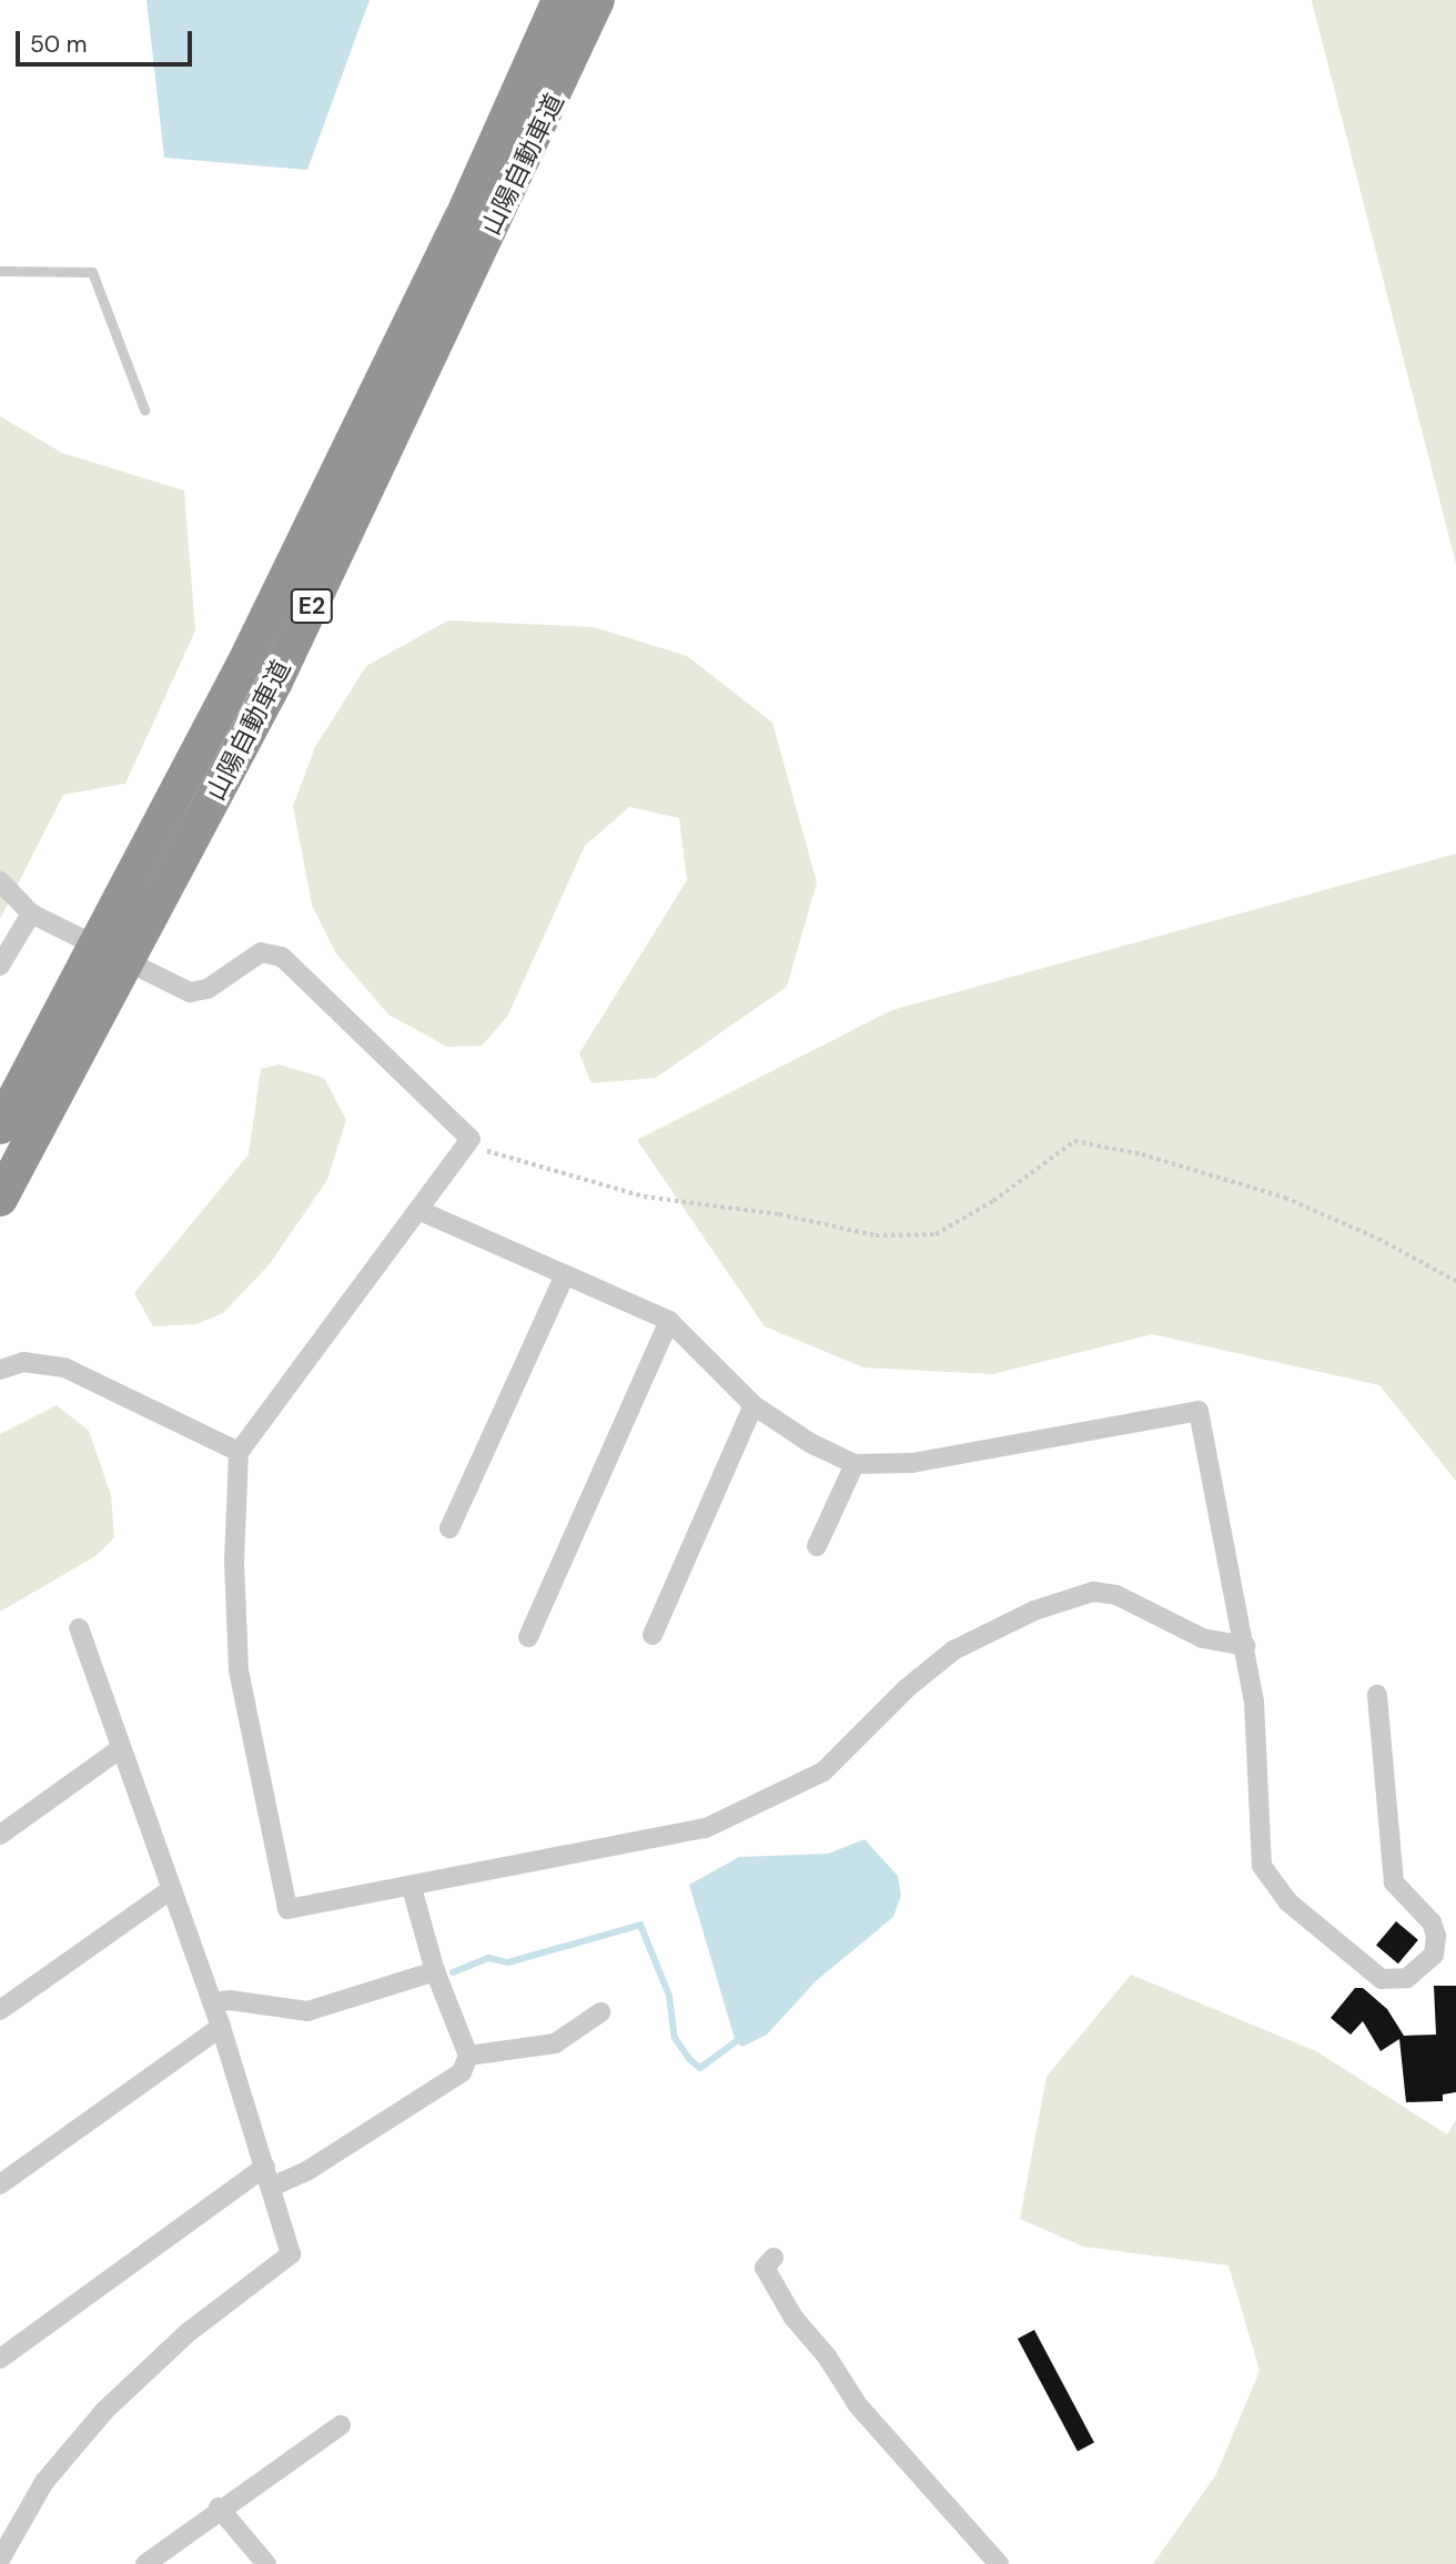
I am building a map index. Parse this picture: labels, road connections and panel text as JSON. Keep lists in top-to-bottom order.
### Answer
{
  "streets": {
    "highway": ["山陽自動車道", "E2"]
  },
  "scale_bar": "50 m"
}
